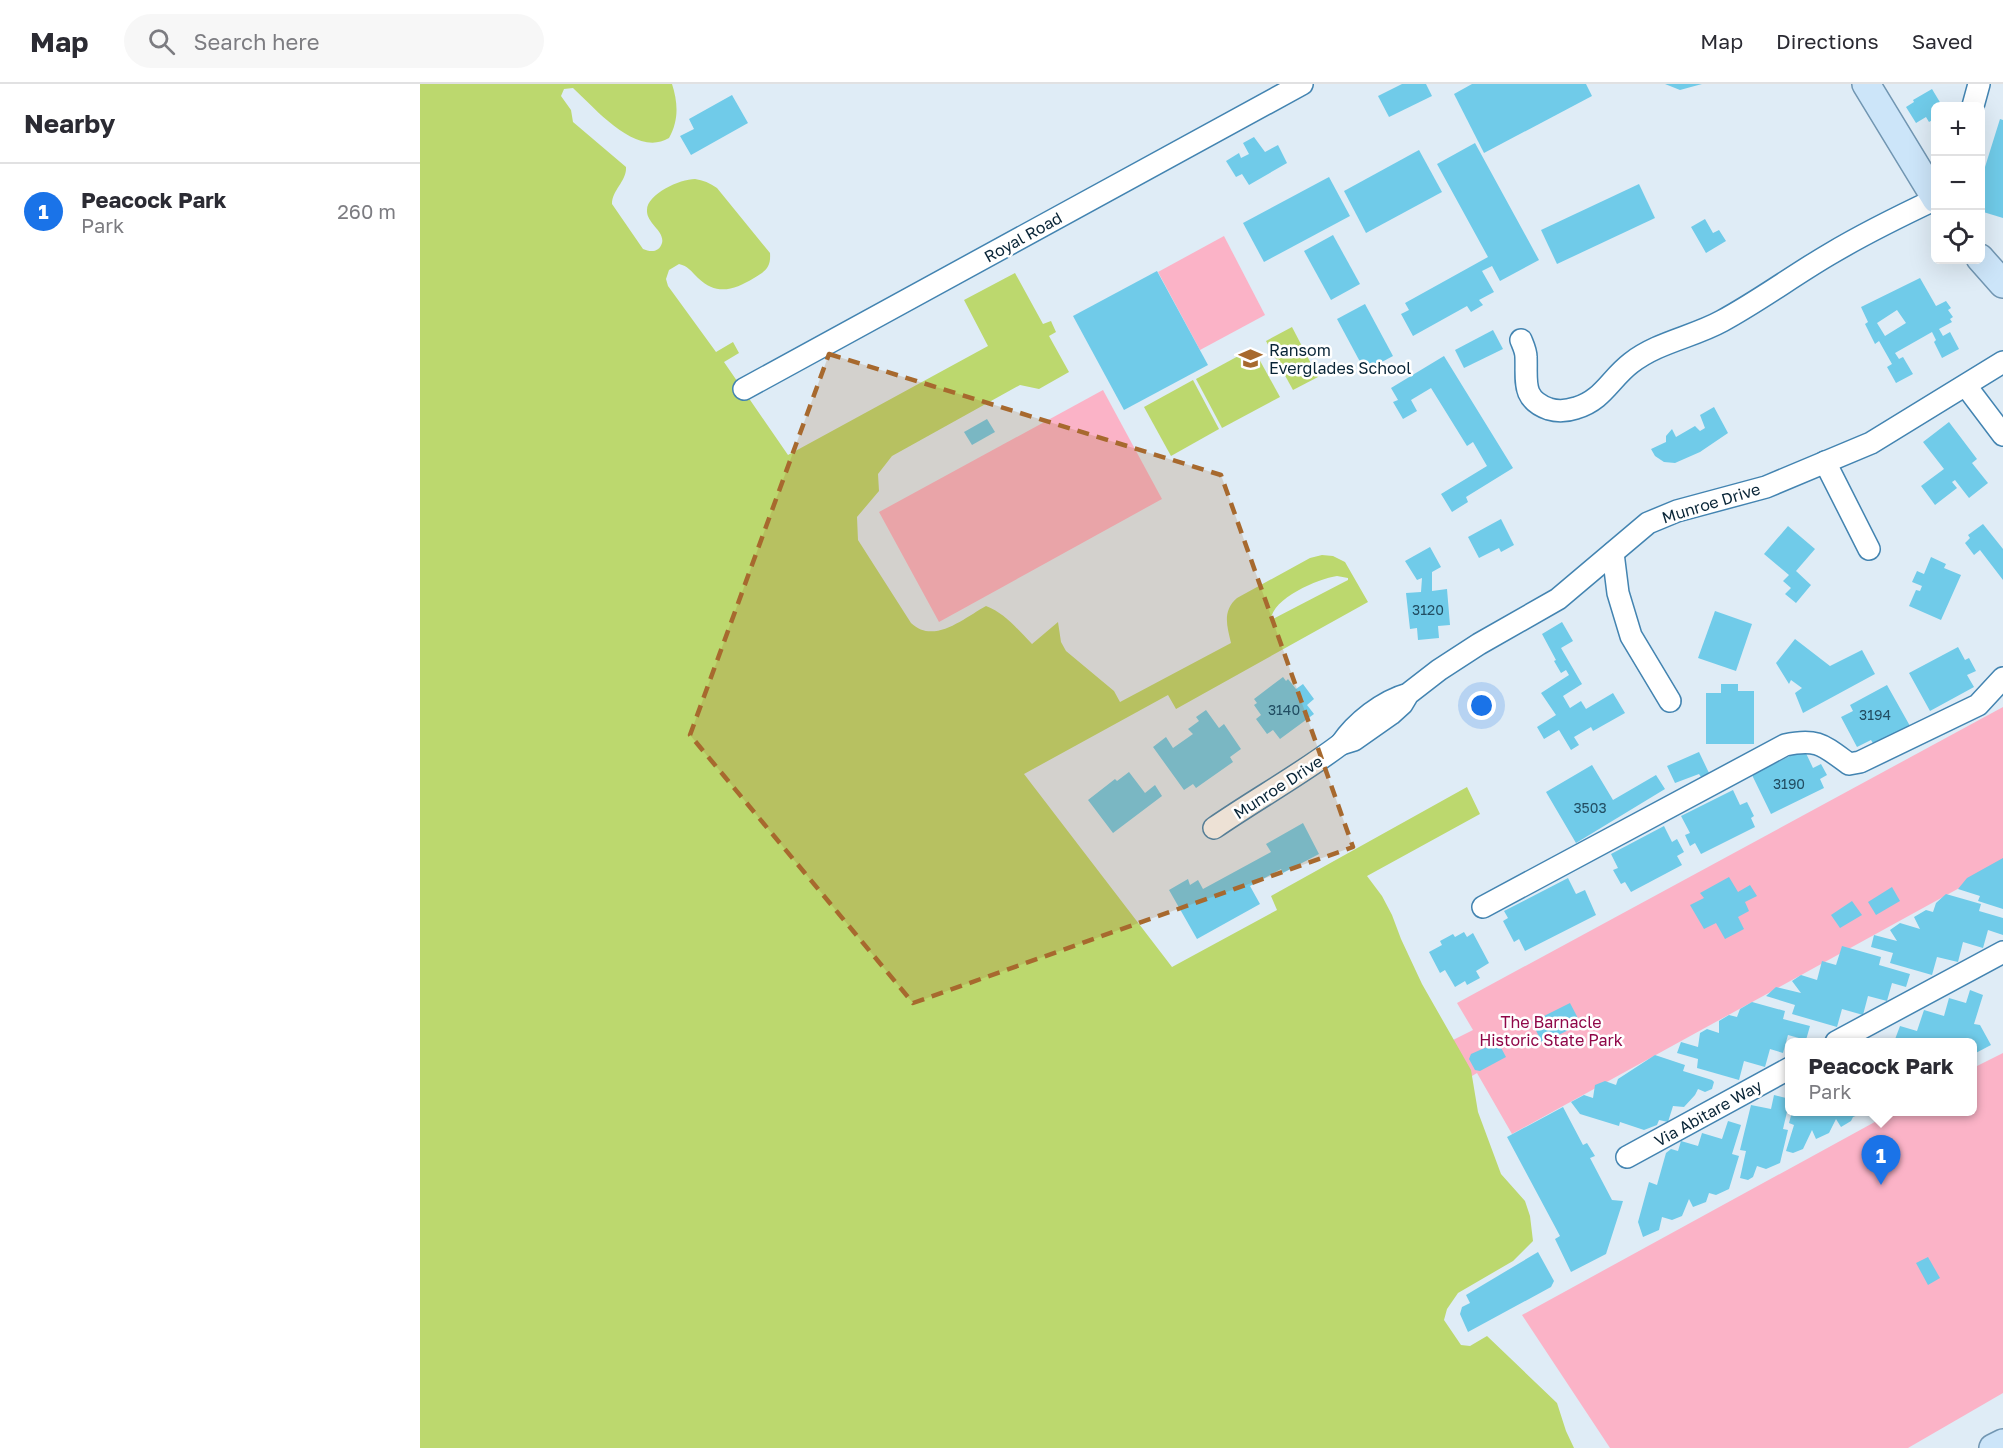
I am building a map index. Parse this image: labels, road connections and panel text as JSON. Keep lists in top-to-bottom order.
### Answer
{
  "streets": {
    "street": ["Royal Road", "Munroe Drive", "Via Abitare Way"]
  },
  "parks": ["The Barnacle Historic State Park"],
  "places": {
    "school or university": ["Ransom Everglades School"]
  },
  "house_numbers": [
    "3120",
    "3140",
    "3194",
    "3190",
    "3503"
  ],
  "page": {
    "header": "Map",
    "search": "Search here",
    "nav": ["Map", "Directions", "Saved"],
    "heading": "Nearby",
    "map_buttons": ["+", "−"],
    "list": [
      {
        "mark": "1",
        "name": "Peacock Park",
        "note": "Park",
        "value": "260 m"
      }
    ],
    "popup": ["Peacock Park", "Park"],
    "pins": "1"
  }
}
